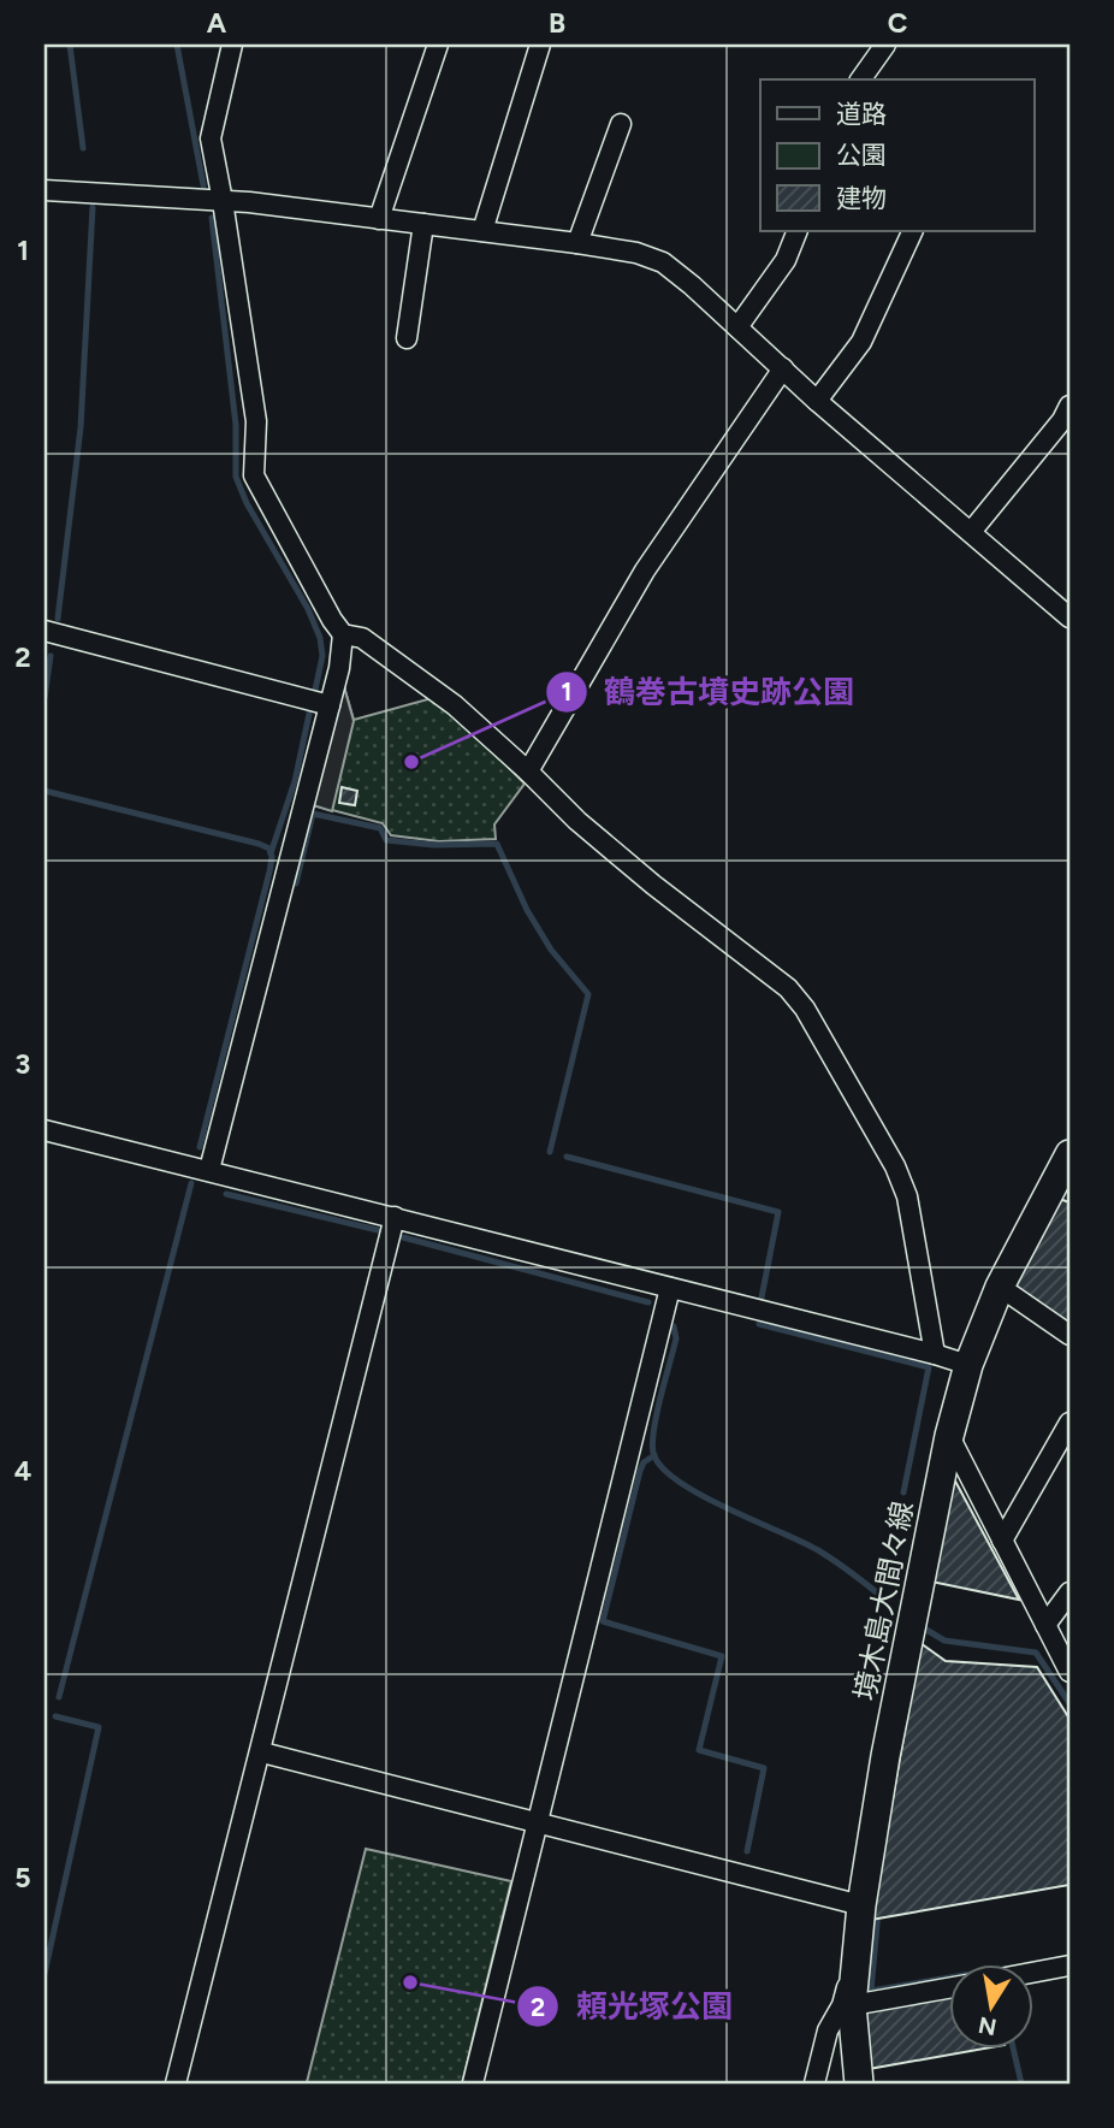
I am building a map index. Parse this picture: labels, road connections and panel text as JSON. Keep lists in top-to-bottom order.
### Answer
{
  "streets": {
    "main road": ["境木島大間々線"]
  },
  "places": ["鶴巻古墳史跡公園", "頼光塚公園"],
  "legend": ["道路", "公園", "建物"],
  "north": "bottom",
  "grid": {
    "columns": ["A", "B", "C"],
    "rows": [
      "1",
      "2",
      "3",
      "4",
      "5"
    ]
  }
}
